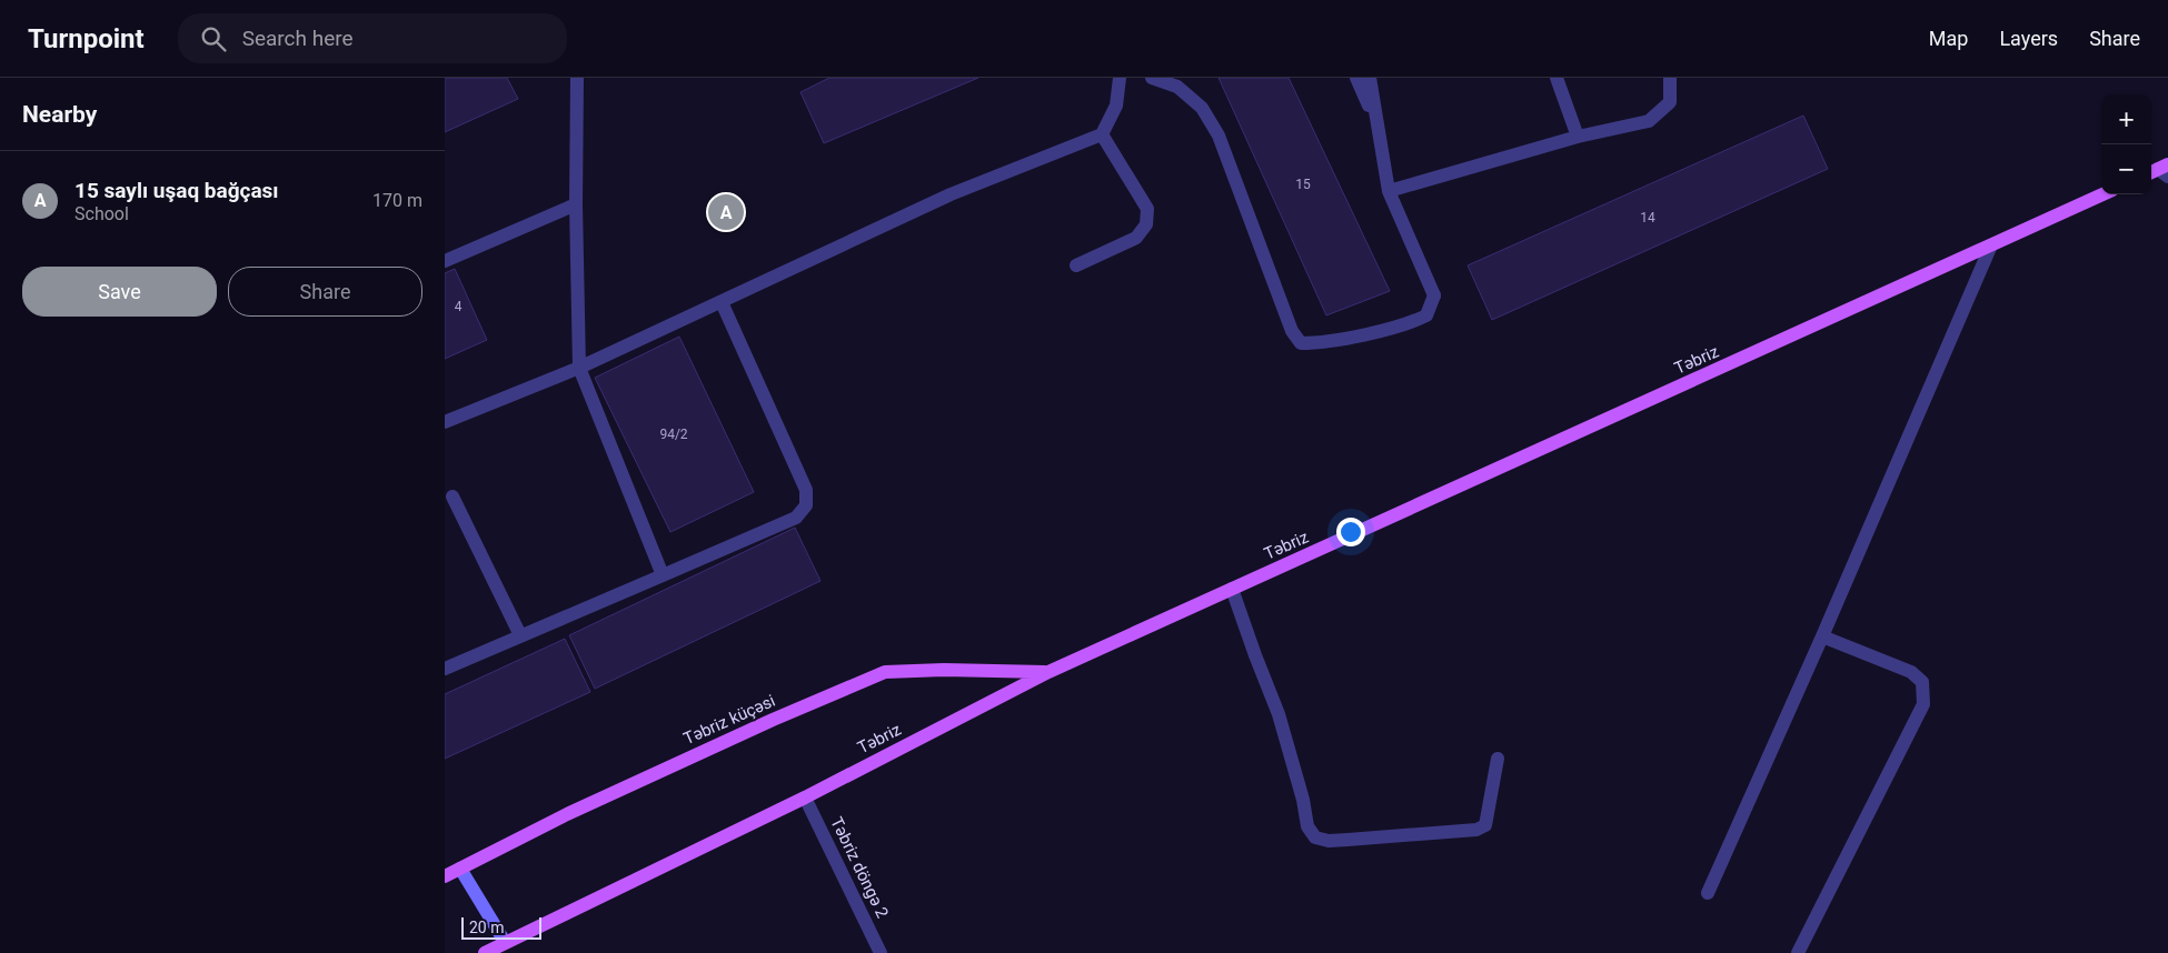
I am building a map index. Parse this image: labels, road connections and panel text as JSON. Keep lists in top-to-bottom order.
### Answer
{
  "streets": {
    "main road": ["Təbriz", "Təbriz küçəsi"],
    "street": ["Təbriz döngə 2"]
  },
  "crossings": [
    ["Təbriz", "Təbriz küçəsi"],
    ["Təbriz", "Təbriz döngə 2"]
  ],
  "house_numbers": [
    "15",
    "14",
    "4",
    "94/2"
  ],
  "scale_bar": "20 m",
  "page": {
    "header": "Turnpoint",
    "search": "Search here",
    "nav": ["Map", "Layers", "Share"],
    "heading": "Nearby",
    "map_buttons": ["+", "−"],
    "list": [
      {
        "mark": "A",
        "name": "15 saylı uşaq bağçası",
        "note": "School",
        "value": "170 m"
      }
    ],
    "pins": "A",
    "buttons": ["Save", "Share"],
    "scale": "20 m"
  }
}
